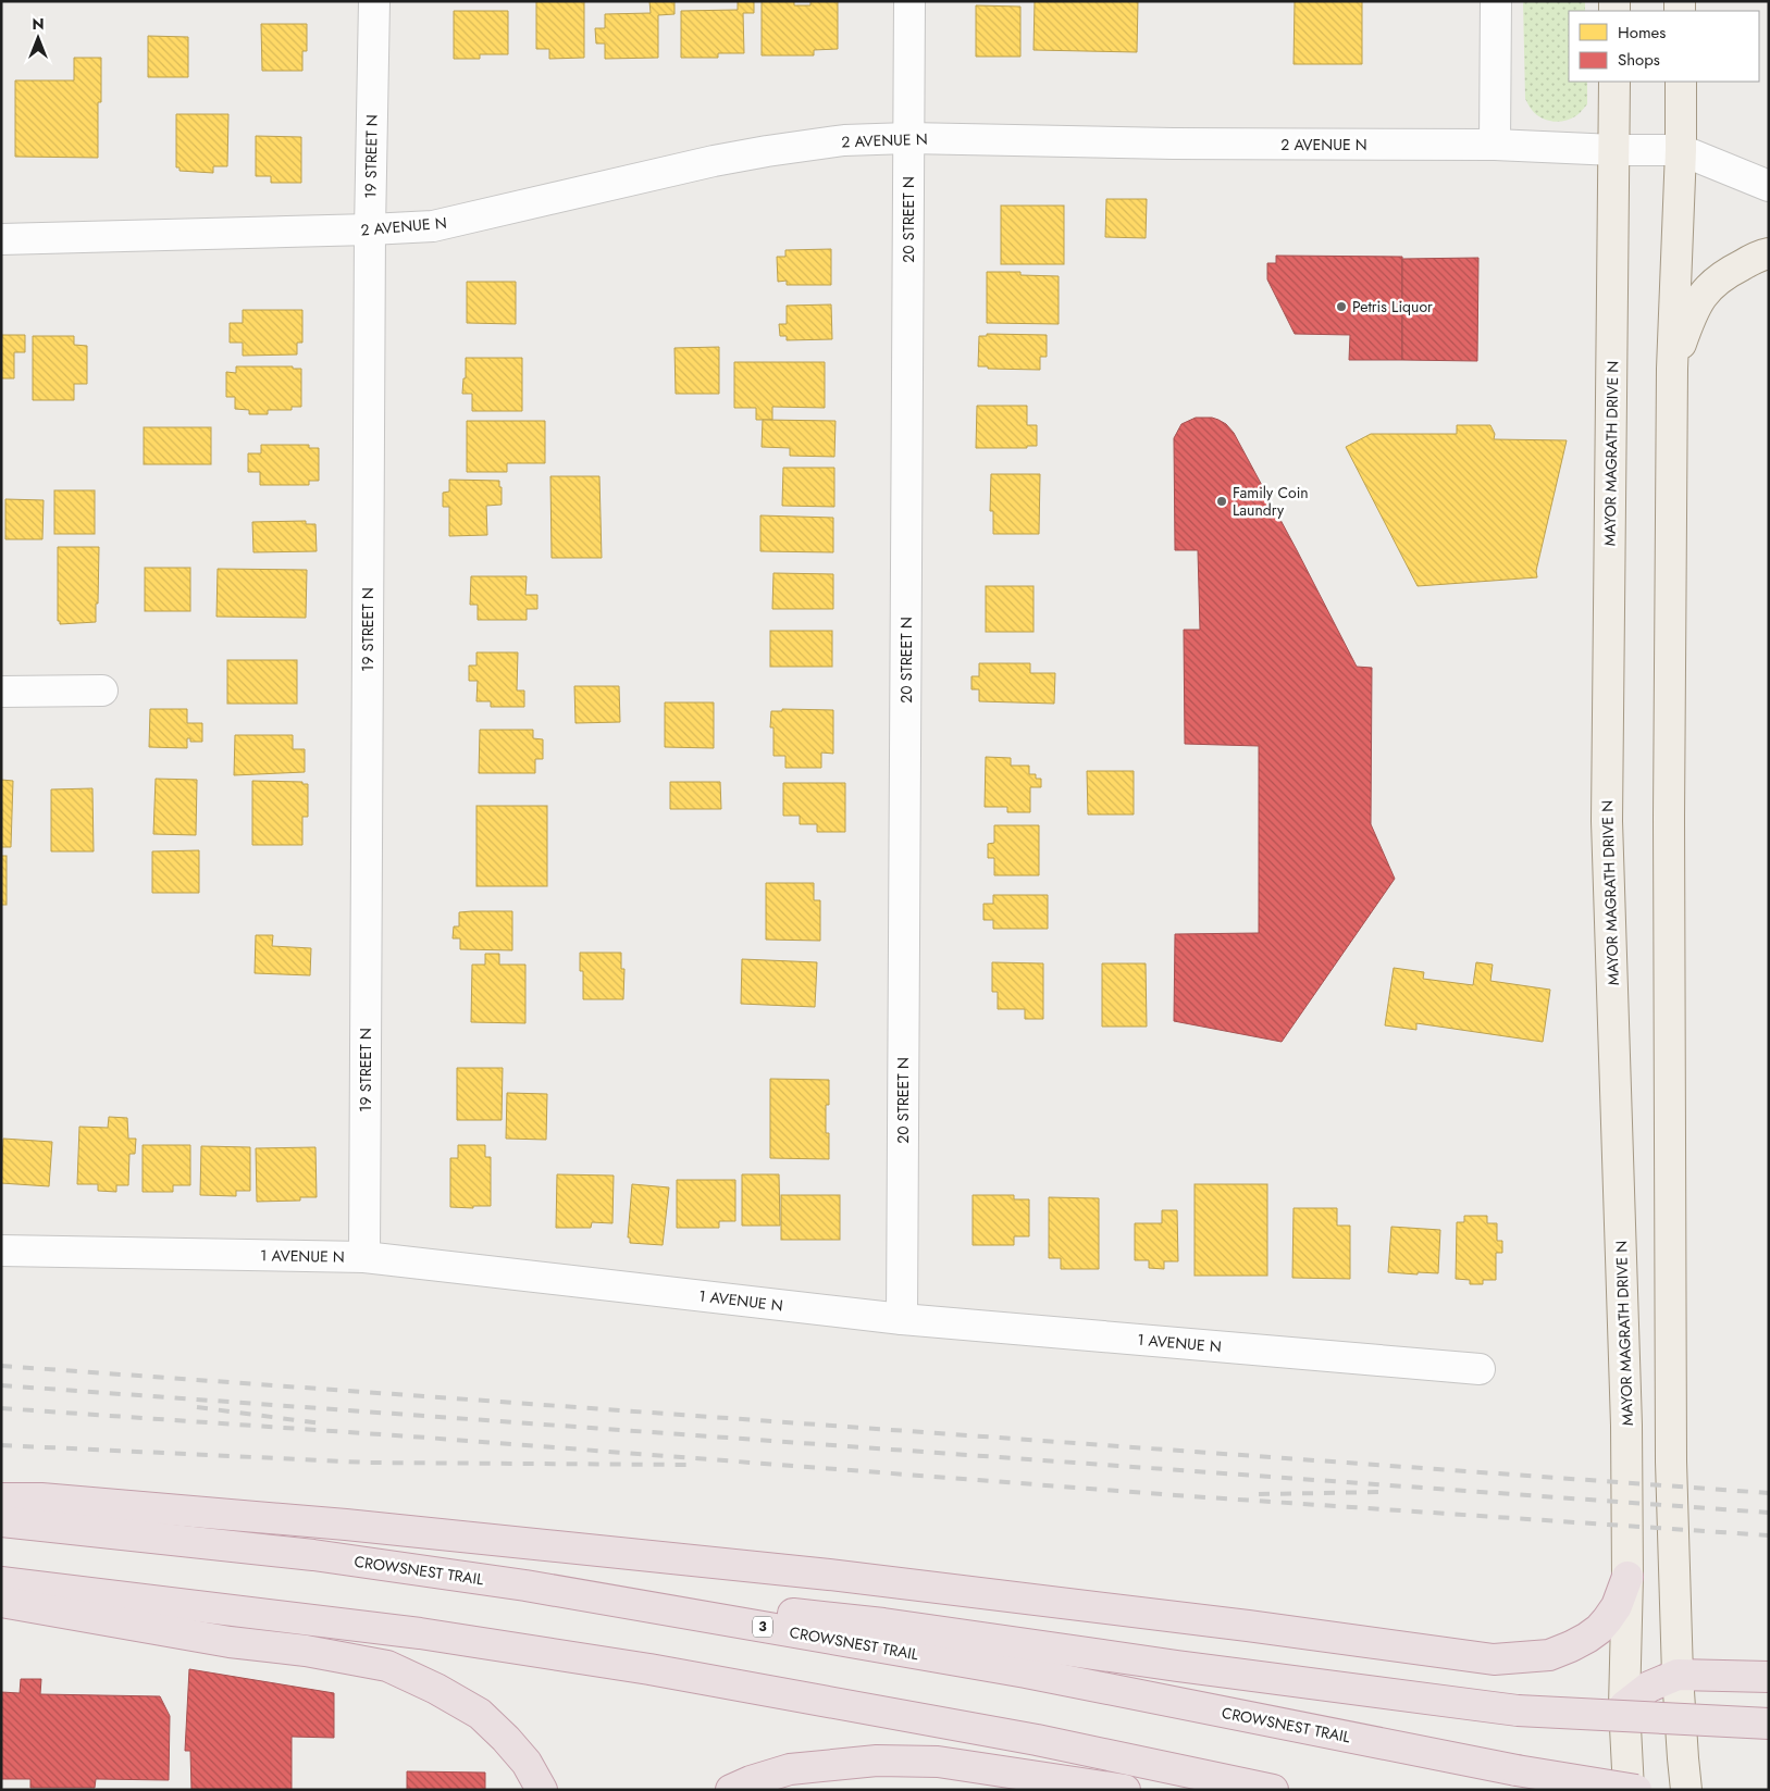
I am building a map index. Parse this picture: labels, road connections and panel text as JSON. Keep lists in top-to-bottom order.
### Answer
{
  "streets": {
    "highway": ["CROWSNEST TRAIL", "3"],
    "main road": ["MAYOR MAGRATH DRIVE N"],
    "street": [
      "2 AVENUE N",
      "19 STREET N",
      "20 STREET N",
      "1 AVENUE N"
    ]
  },
  "crossings": [
    ["2 AVENUE N", "19 STREET N"],
    ["2 AVENUE N", "20 STREET N"],
    ["2 AVENUE N", "MAYOR MAGRATH DRIVE N"],
    ["19 STREET N", "1 AVENUE N"],
    ["20 STREET N", "1 AVENUE N"]
  ],
  "places": ["Petris Liquor", "Family Coin Laundry"],
  "legend": ["Homes", "Shops"],
  "north": "top"
}
